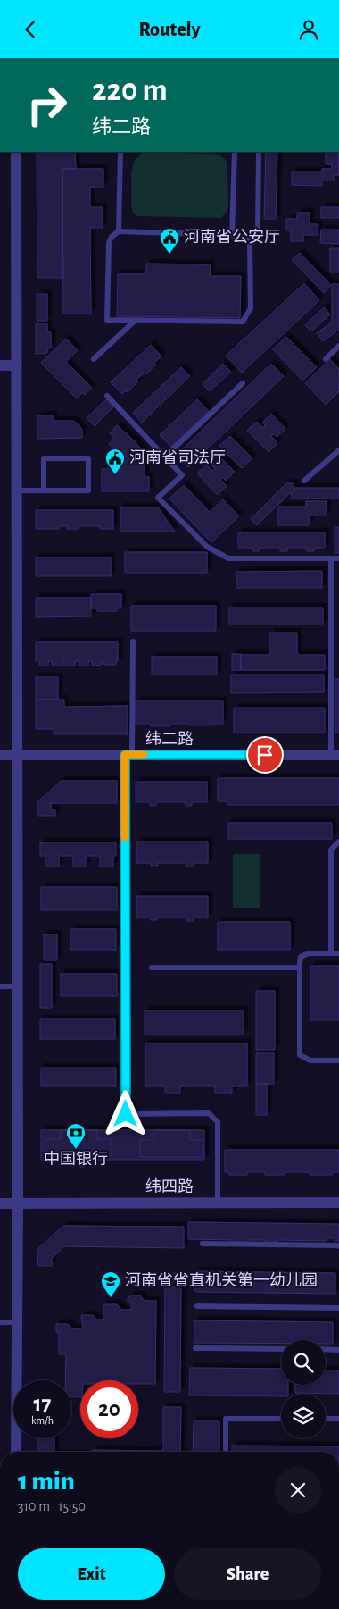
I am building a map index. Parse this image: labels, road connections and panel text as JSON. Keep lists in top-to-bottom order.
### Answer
{
  "streets": {
    "street": ["纬二路", "纬四路"]
  },
  "places": {
    "public building": ["河南省公安厅", "河南省司法厅"],
    "bank": ["中国银行"],
    "school or university": ["河南省省直机关第一幼儿园"]
  },
  "page": {
    "header": "Routely",
    "turn": ["220 m", "纬二路"],
    "speed": "17 km/h",
    "limit": "20",
    "heading": ["1 min", "310 m · 15:50"],
    "buttons": ["Exit", "Share"]
  }
}
